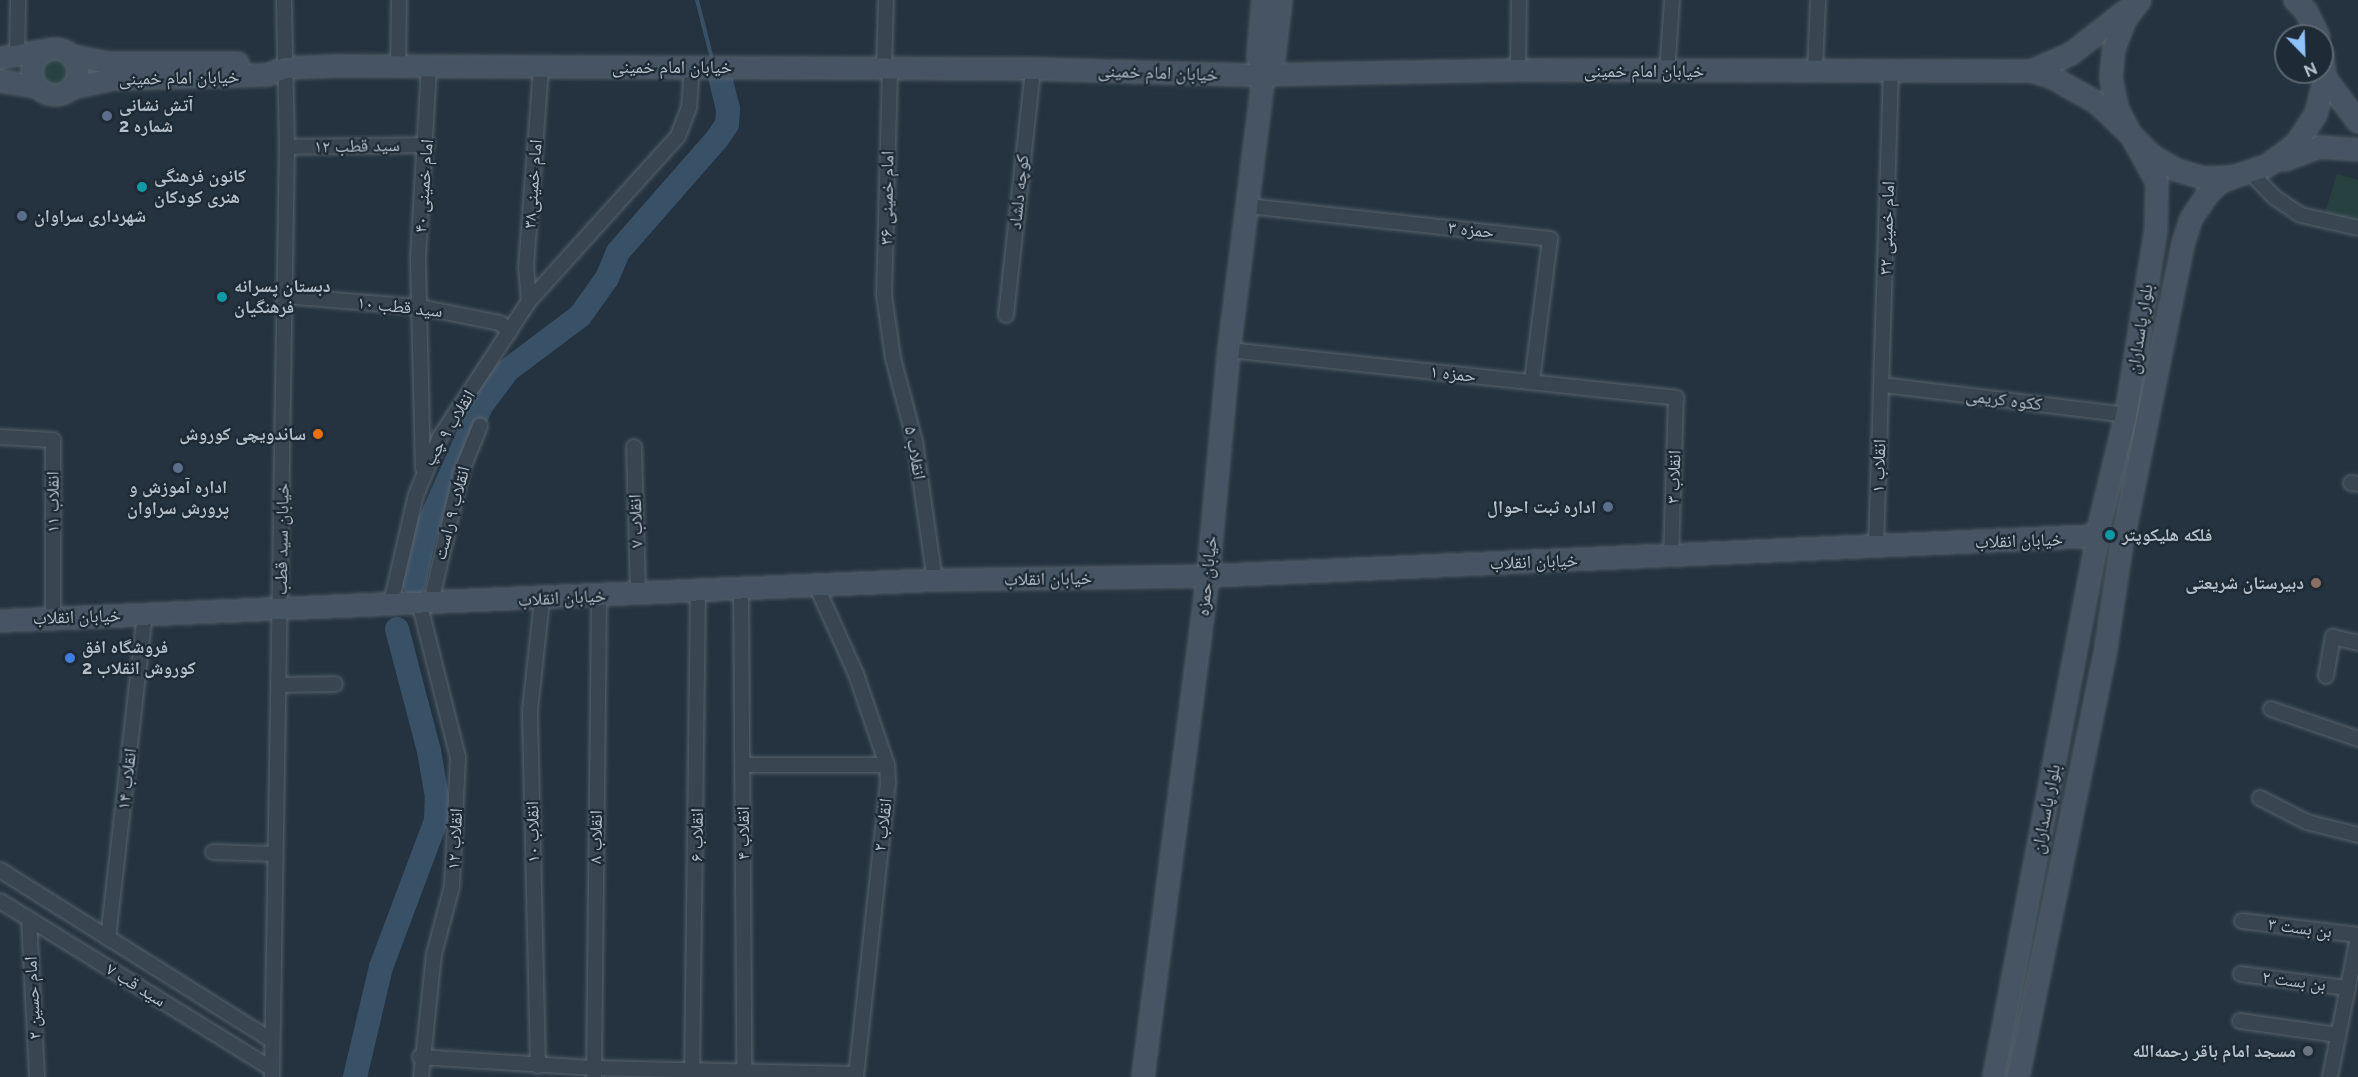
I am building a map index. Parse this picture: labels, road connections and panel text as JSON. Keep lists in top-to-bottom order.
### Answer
{
  "streets": {
    "main road": [
      "خیابان امام خمینی",
      "بلوار پاسداران",
      "خیابان انقلاب",
      "خیابان حمزه"
    ],
    "street": [
      "سید قطب ۱۲",
      "امام خمینی۳۸",
      "امام خمینی ۴۰",
      "کوچه دلشاد",
      "امام خمینی ۳۶",
      "امام خمینی ۳۲",
      "حمزه ۳",
      "سید قطب ۱۰",
      "حمزه ۱",
      "ککوه کریمی",
      "انقلاب ۹ چپ",
      "انقلاب ۵",
      "انقلاب ۱",
      "انقلاب ۳",
      "انقلاب ۱۱",
      "انقلاب ۹ راست",
      "انقلاب ۷",
      "خیابان سید قطب",
      "انقلاب ۱۴",
      "انقلاب ۲",
      "انقلاب ۱۰",
      "انقلاب ۴",
      "انقلاب ۶",
      "انقلاب ۸",
      "انقلاب ۱۲",
      "بن بست ۳",
      "بن بست ۲",
      "سید قب ۷",
      "امام حسین ۲"
    ]
  },
  "crossings": [
    ["خیابان امام خمینی", "امام خمینی۳۸"],
    ["خیابان امام خمینی", "امام خمینی ۴۰"],
    ["خیابان امام خمینی", "کوچه دلشاد"],
    ["خیابان امام خمینی", "امام خمینی ۳۶"],
    ["خیابان امام خمینی", "امام خمینی ۳۲"],
    ["خیابان امام خمینی", "انقلاب ۹ چپ"],
    ["خیابان امام خمینی", "خیابان سید قطب"],
    ["خیابان امام خمینی", "خیابان حمزه"],
    ["سید قطب ۱۲", "امام خمینی ۴۰"],
    ["سید قطب ۱۲", "خیابان سید قطب"],
    ["امام خمینی۳۸", "انقلاب ۹ چپ"],
    ["امام خمینی ۴۰", "سید قطب ۱۰"],
    ["امام خمینی ۴۰", "انقلاب ۹ چپ"],
    ["امام خمینی ۳۶", "انقلاب ۵"],
    ["امام خمینی ۳۲", "ککوه کریمی"],
    ["امام خمینی ۳۲", "انقلاب ۱"],
    ["حمزه ۳", "حمزه ۱"],
    ["حمزه ۳", "خیابان حمزه"],
    ["سید قطب ۱۰", "انقلاب ۹ چپ"],
    ["سید قطب ۱۰", "خیابان سید قطب"],
    ["بلوار پاسداران", "ککوه کریمی"],
    ["بلوار پاسداران", "خیابان انقلاب"],
    ["حمزه ۱", "انقلاب ۳"],
    ["حمزه ۱", "خیابان حمزه"],
    ["ککوه کریمی", "انقلاب ۱"],
    ["انقلاب ۹ چپ", "خیابان انقلاب"],
    ["انقلاب ۵", "خیابان انقلاب"],
    ["انقلاب ۱", "خیابان انقلاب"],
    ["انقلاب ۳", "خیابان انقلاب"],
    ["انقلاب ۱۱", "خیابان انقلاب"],
    ["انقلاب ۹ راست", "خیابان انقلاب"],
    ["انقلاب ۹ راست", "انقلاب ۱۲"],
    ["انقلاب ۷", "خیابان انقلاب"],
    ["خیابان سید قطب", "خیابان انقلاب"],
    ["خیابان سید قطب", "سید قب ۷"],
    ["خیابان انقلاب", "خیابان حمزه"],
    ["خیابان انقلاب", "انقلاب ۱۴"],
    ["خیابان انقلاب", "انقلاب ۲"],
    ["خیابان انقلاب", "انقلاب ۱۰"],
    ["خیابان انقلاب", "انقلاب ۴"],
    ["خیابان انقلاب", "انقلاب ۶"],
    ["خیابان انقلاب", "انقلاب ۸"],
    ["خیابان انقلاب", "انقلاب ۱۲"],
    ["سید قب ۷", "امام حسین ۲"]
  ],
  "places": [
    "آتش نشانی شماره 2",
    "کانون فرهنگی هنری کودکان",
    "شهرداری سراوان",
    "دبستان پسرانه فرهنگیان",
    "ساندویچی کوروش",
    "اداره آموزش و پرورش سراوان",
    "اداره ثبت احوال",
    "فلکه هلیکوپتر",
    "دبیرستان شریعتی",
    "فروشگاه افق کوروش انقلاب 2",
    "مسجد امام باقر رحمه‌الله"
  ],
  "north": "bottom right"
}
